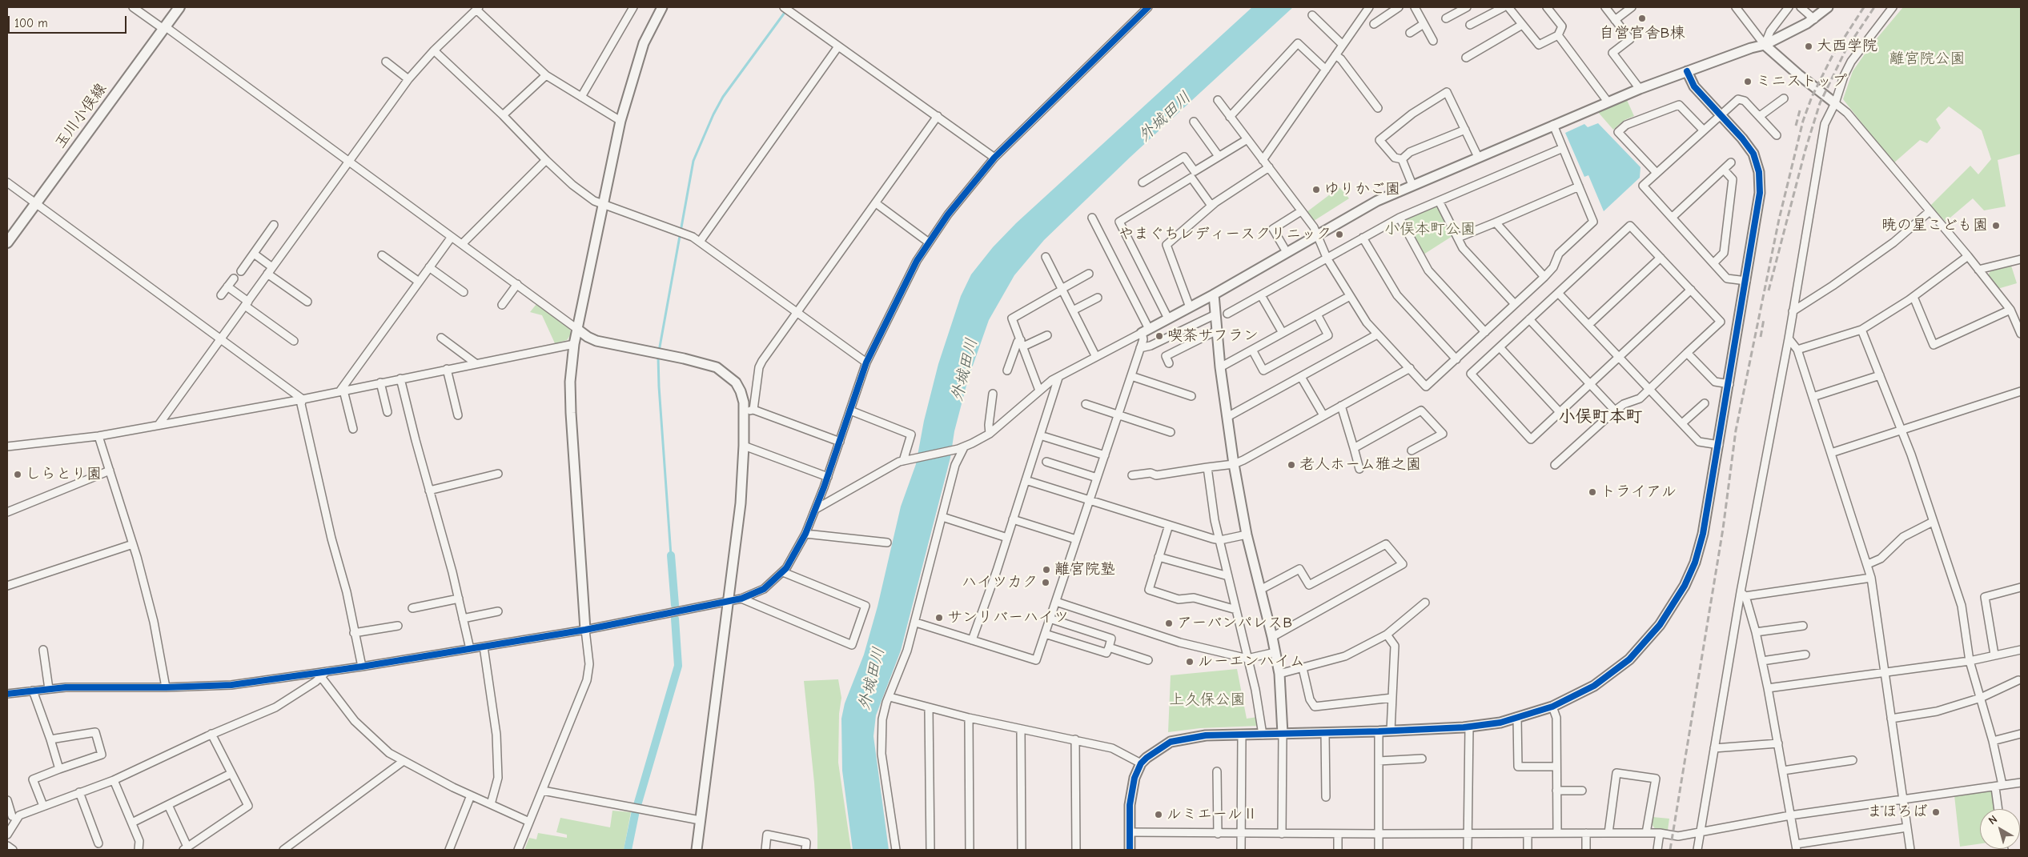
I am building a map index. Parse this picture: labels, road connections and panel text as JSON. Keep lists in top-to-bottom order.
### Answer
{
  "streets": {
    "main road": ["玉川小俣線"]
  },
  "districts": ["小俣町本町"],
  "water": ["外城田川"],
  "parks": ["離宮院公園", "小俣本町公園", "上久保公園"],
  "places": [
    "自営官舎B棟",
    "大西学院",
    "ミニストップ",
    "ゆりかご園",
    "暁の星こども園",
    "やまぐちレディースクリニック",
    "喫茶サフラン",
    "老人ホーム雅之園",
    "しらとり園",
    "トライアル",
    "離宮院塾",
    "ハイツカク",
    "サンリバーハイツ",
    "アーバンパレスB",
    "ルーエンハイム",
    "まほろば",
    "ルミエールⅡ"
  ],
  "scale_bar": "100 m",
  "north": "top left"
}
